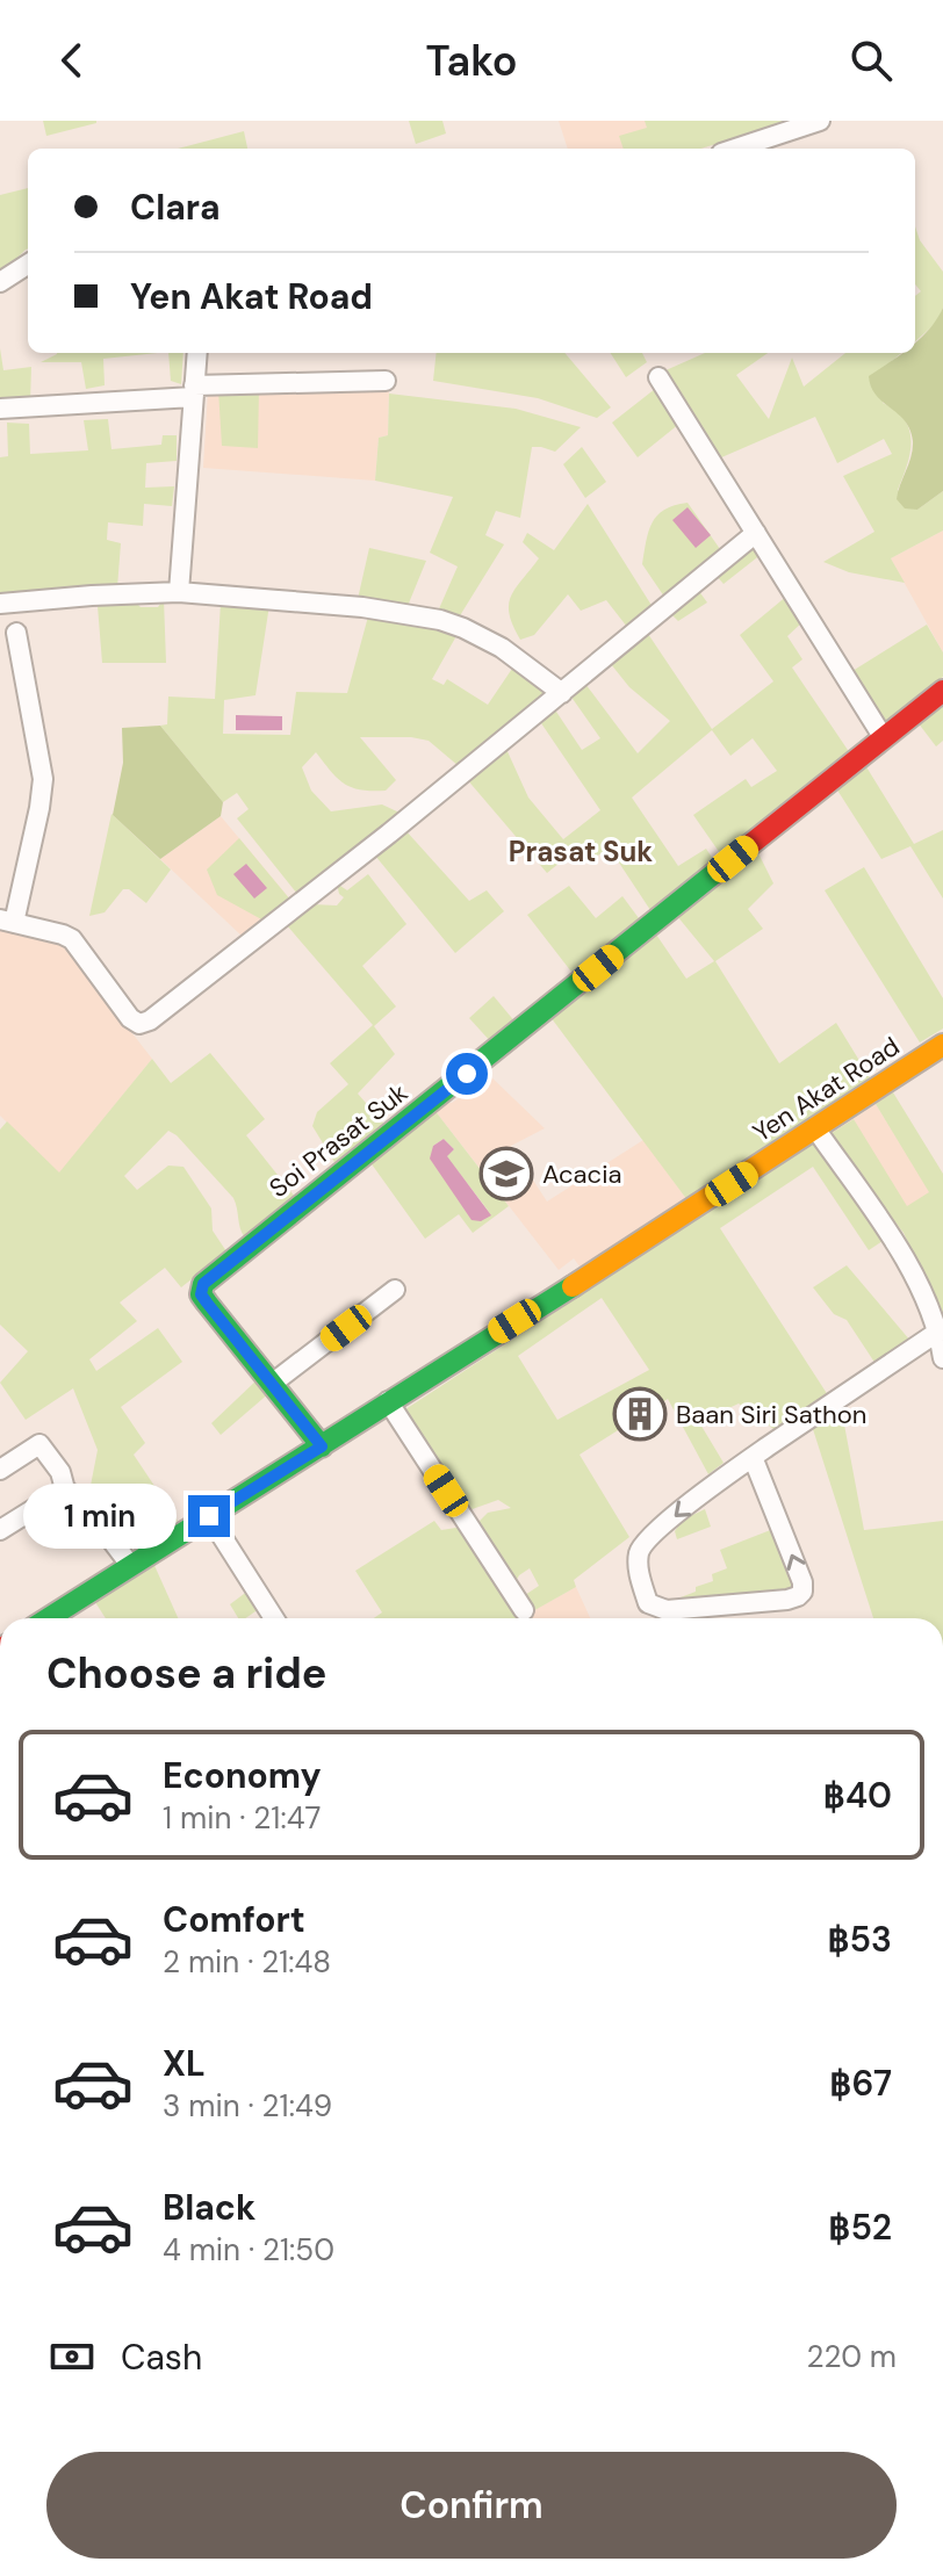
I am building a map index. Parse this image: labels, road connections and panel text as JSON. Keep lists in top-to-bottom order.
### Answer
{
  "streets": {
    "street": ["Yen Akat Road", "Soi Prasat Suk"]
  },
  "crossings": [
    ["Yen Akat Road", "Soi Prasat Suk"]
  ],
  "districts": ["Prasat Suk"],
  "places": {
    "school or university": ["Acacia"],
    "building": ["Baan Siri Sathon"]
  },
  "page": {
    "header": "Tako",
    "banner": ["Clara", "Yen Akat Road"],
    "bubble": "1 min",
    "heading": "Choose a ride",
    "list": [
      {
        "name": "Economy",
        "note": "1 min · 21:47",
        "value": "฿40"
      },
      {
        "name": "Comfort",
        "note": "2 min · 21:48",
        "value": "฿53"
      },
      {
        "name": "XL",
        "note": "3 min · 21:49",
        "value": "฿67"
      },
      {
        "name": "Black",
        "note": "4 min · 21:50",
        "value": "฿52"
      }
    ],
    "pay": ["Cash", "220 m"],
    "buttons": "Confirm"
  }
}
